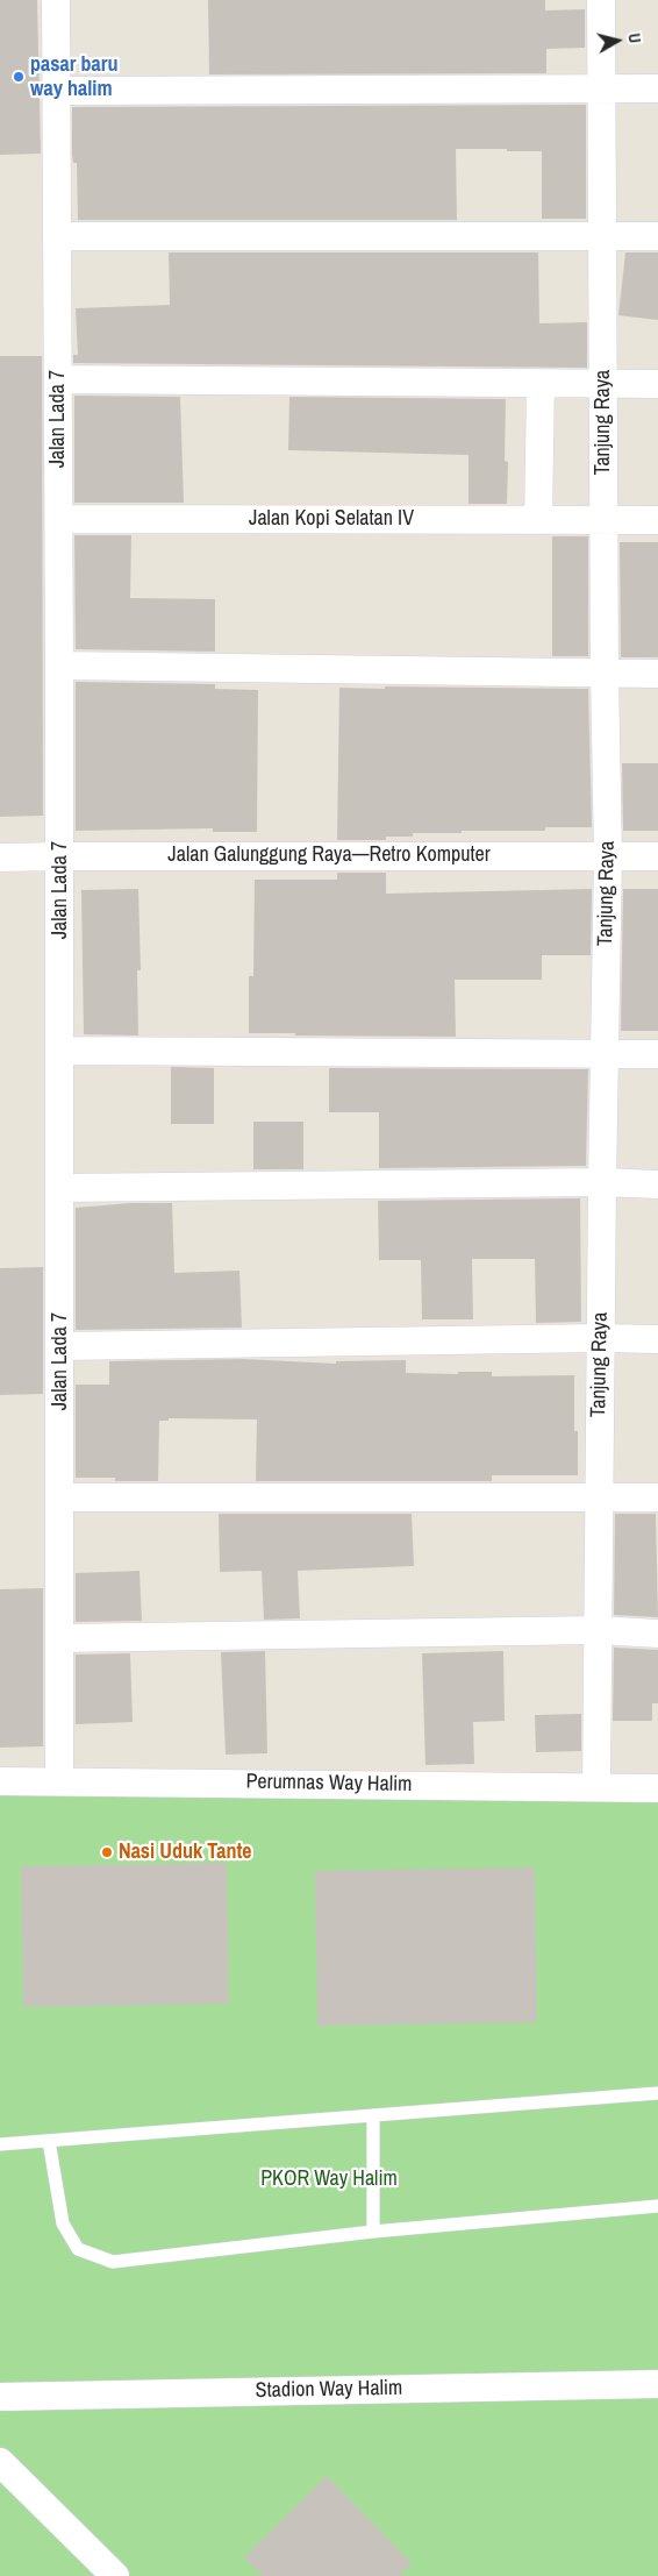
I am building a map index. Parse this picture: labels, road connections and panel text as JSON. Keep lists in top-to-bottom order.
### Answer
{
  "streets": {
    "street": [
      "Jalan Lada 7",
      "Tanjung Raya",
      "Jalan Kopi Selatan IV",
      "Jalan Galunggung Raya—Retro Komputer",
      "Perumnas Way Halim",
      "Stadion Way Halim"
    ]
  },
  "crossings": [
    ["Jalan Lada 7", "Jalan Kopi Selatan IV"],
    ["Jalan Lada 7", "Jalan Galunggung Raya—Retro Komputer"],
    ["Jalan Lada 7", "Perumnas Way Halim"],
    ["Tanjung Raya", "Jalan Kopi Selatan IV"],
    ["Tanjung Raya", "Jalan Galunggung Raya—Retro Komputer"],
    ["Tanjung Raya", "Perumnas Way Halim"]
  ],
  "parks": ["PKOR Way Halim"],
  "places": ["pasar baru way halim", "Nasi Uduk Tante"],
  "north": "right"
}
